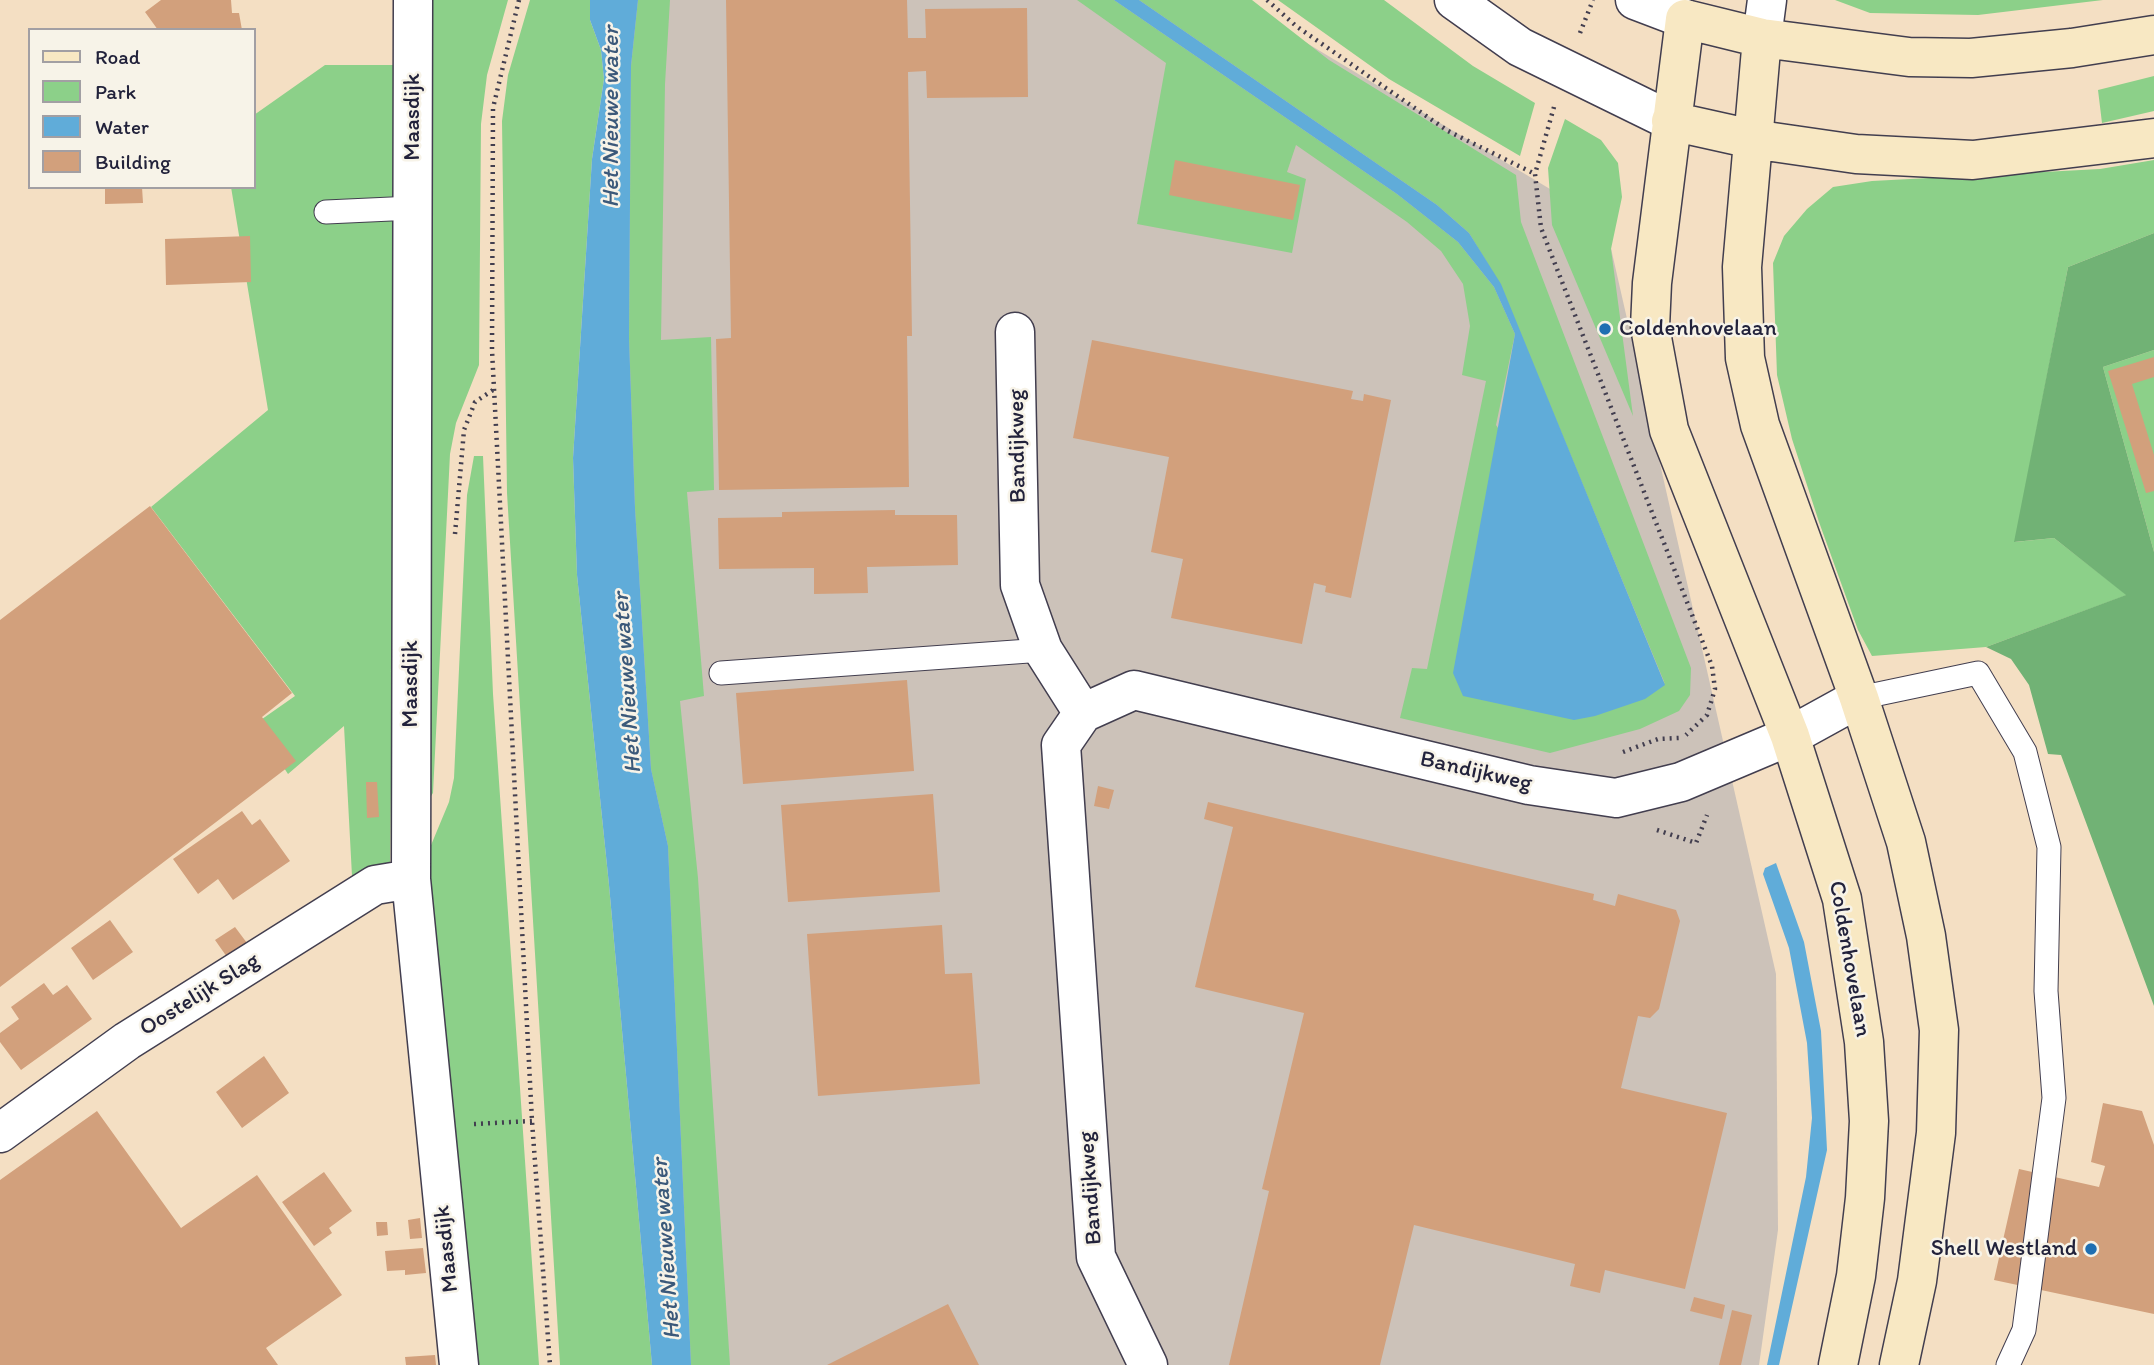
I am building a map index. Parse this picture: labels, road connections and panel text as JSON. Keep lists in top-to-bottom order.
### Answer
{
  "streets": {
    "main road": ["Coldenhovelaan"],
    "street": ["Maasdijk", "Bandijkweg", "Oostelijk Slag"]
  },
  "crossings": [
    ["Maasdijk", "Oostelijk Slag"],
    ["Bandijkweg", "Coldenhovelaan"]
  ],
  "water": ["Het Nieuwe water"],
  "places": ["Coldenhovelaan", "Shell Westland"],
  "legend": [
    "Road",
    "Park",
    "Water",
    "Building"
  ]
}
